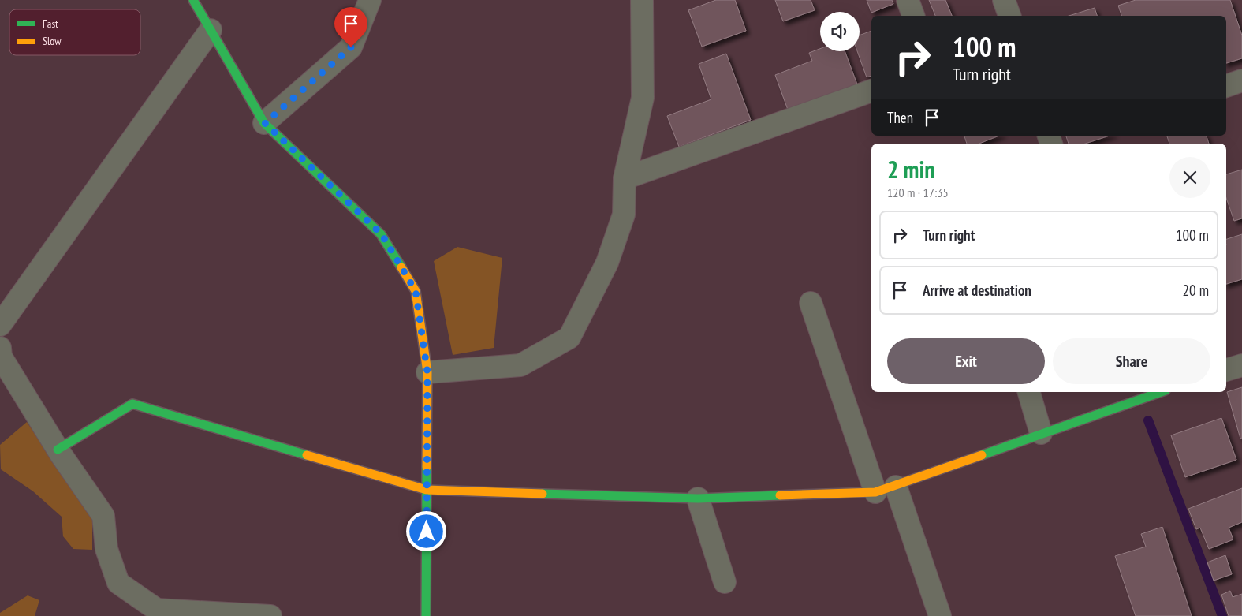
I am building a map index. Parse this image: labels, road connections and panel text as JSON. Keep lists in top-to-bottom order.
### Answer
{
  "legend": ["Fast", "Slow"],
  "page": {
    "turn": ["100 m", "Turn right"],
    "then": "Then",
    "heading": ["2 min", "120 m · 17:35"],
    "list": [
      {
        "name": "Turn right",
        "value": "100 m"
      },
      {
        "name": "Arrive at destination",
        "value": "20 m"
      }
    ],
    "buttons": ["Exit", "Share"]
  }
}
